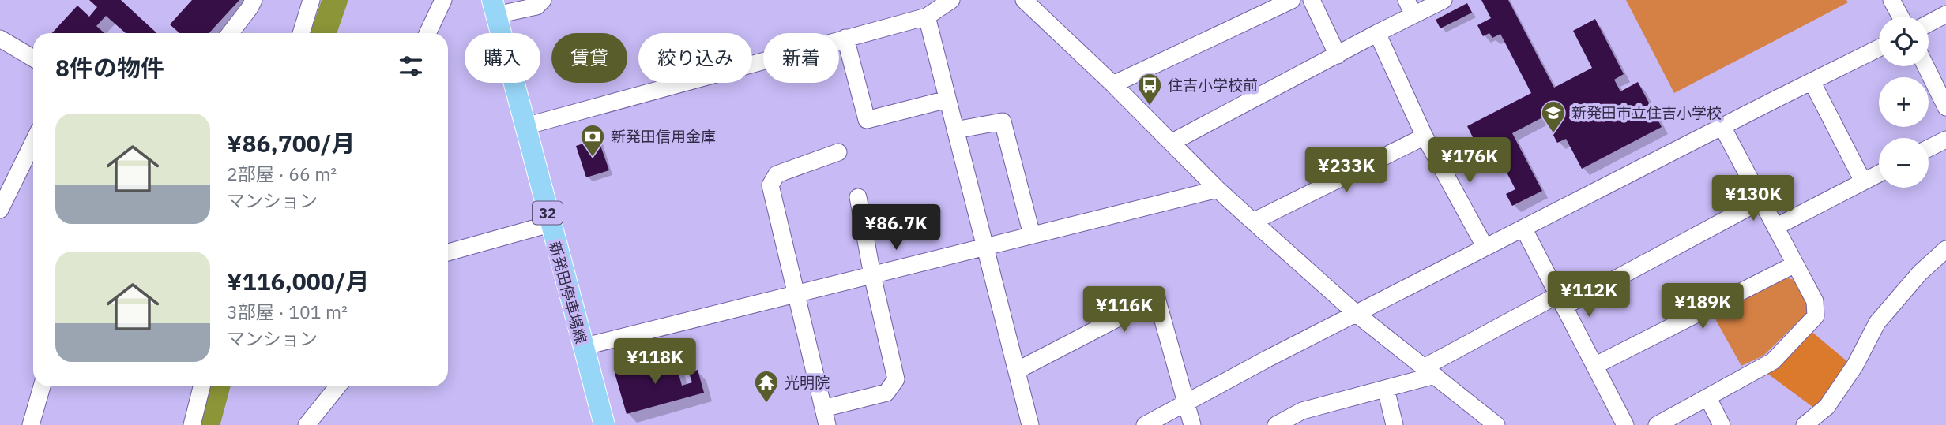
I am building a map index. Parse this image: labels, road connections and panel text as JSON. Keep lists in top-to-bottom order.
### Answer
{
  "streets": {
    "main road": ["32", "新発田停車場線"]
  },
  "places": {
    "bus stop": ["住吉小学校前"],
    "school or university": ["新発田市立住吉小学校"],
    "bank": ["新発田信用金庫"],
    "temple": ["光明院"]
  },
  "page": {
    "map_buttons": ["+", "−"],
    "chip": [
      "購入",
      "賃貸",
      "絞り込み",
      "新着"
    ],
    "heading": "8件の物件",
    "list": [
      {
        "name": "¥86,700/月",
        "note": "2部屋 · 66 m² · マンション"
      },
      {
        "name": "¥116,000/月",
        "note": "3部屋 · 101 m² · マンション"
      }
    ],
    "price": [
      "¥176K",
      "¥233K",
      "¥130K",
      "¥86.7K",
      "¥112K",
      "¥189K",
      "¥116K",
      "¥118K"
    ]
  }
}
